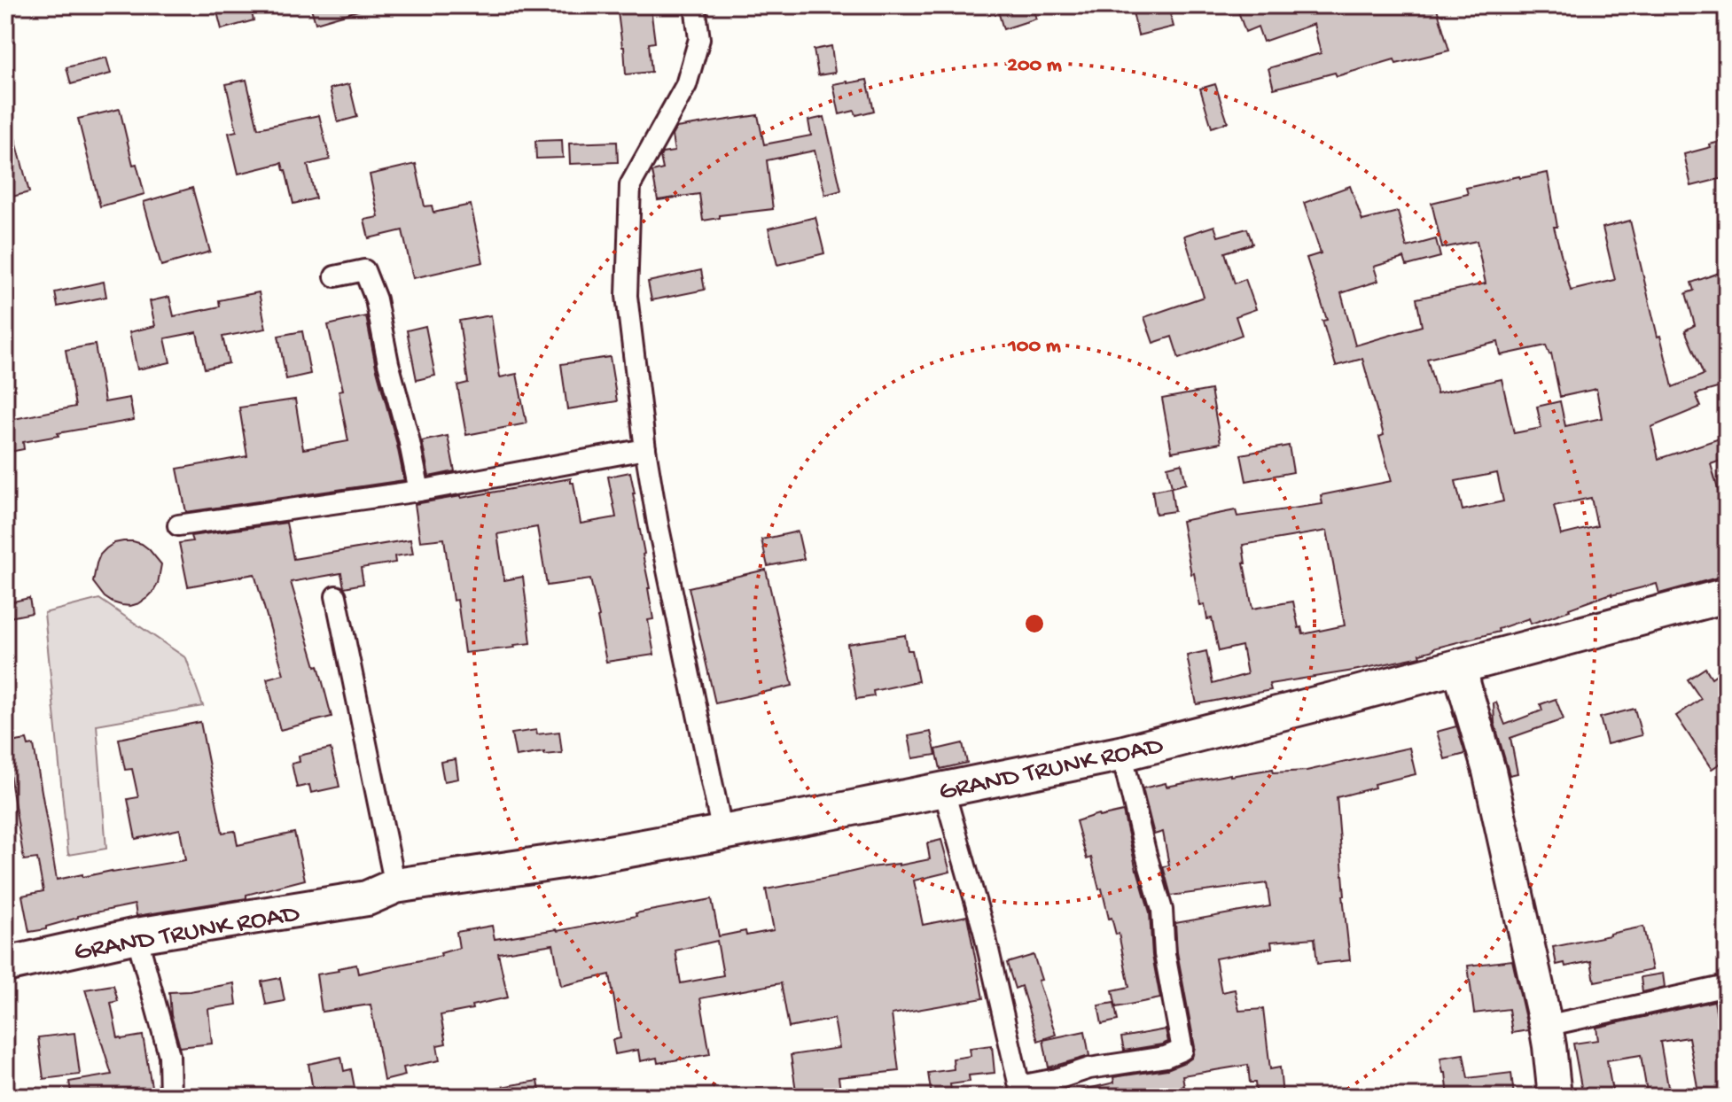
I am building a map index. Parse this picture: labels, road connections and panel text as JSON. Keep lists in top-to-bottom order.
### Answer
{
  "streets": {
    "highway": ["GRAND TRUNK ROAD"]
  },
  "rings": ["200 m", "100 m"]
}
